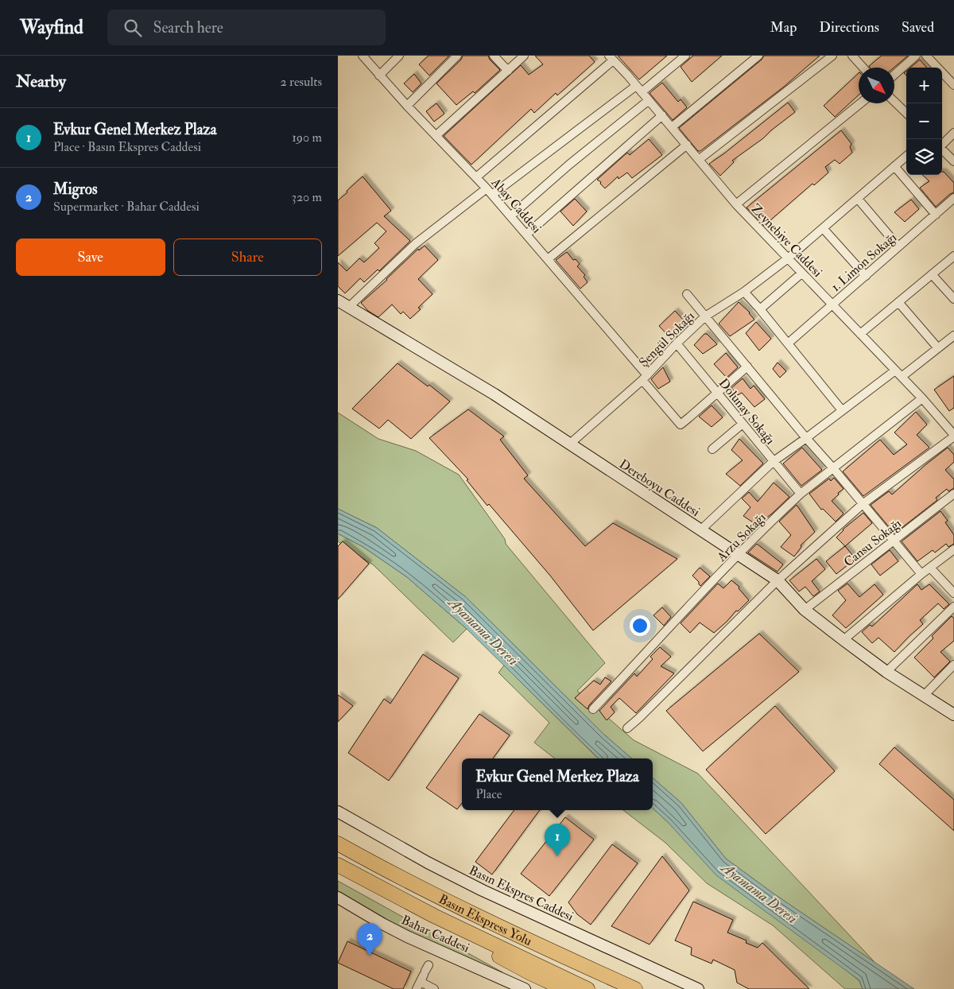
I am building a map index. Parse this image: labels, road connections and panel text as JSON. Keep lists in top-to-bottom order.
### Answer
{
  "streets": {
    "highway": ["Basın Ekspress Yolu"],
    "main road": ["Dereboyu Caddesi", "Basın Ekspres Caddesi", "Bahar Caddesi"],
    "street": [
      "Abay Caddesi",
      "Zeynebiye Caddesi",
      "1. Limon Sokağı",
      "Şengül Sokağı",
      "Dolunay Sokağı",
      "Arzu Sokağı",
      "Cansu Sokağı"
    ]
  },
  "crossings": [
    ["Abay Caddesi", "Şengül Sokağı"],
    ["Abay Caddesi", "Dolunay Sokağı"],
    ["Zeynebiye Caddesi", "1. Limon Sokağı"],
    ["Zeynebiye Caddesi", "Şengül Sokağı"],
    ["Zeynebiye Caddesi", "Arzu Sokağı"],
    ["Şengül Sokağı", "Dolunay Sokağı"],
    ["Şengül Sokağı", "Dereboyu Caddesi"],
    ["Dolunay Sokağı", "Arzu Sokağı"],
    ["Dereboyu Caddesi", "Arzu Sokağı"],
    ["Dereboyu Caddesi", "Cansu Sokağı"]
  ],
  "water": ["Ayamama Deresi"],
  "north": "bottom right",
  "page": {
    "header": "Wayfind",
    "search": "Search here",
    "nav": ["Map", "Directions", "Saved"],
    "heading": ["Nearby", "2 results"],
    "map_buttons": ["+", "−"],
    "list": [
      {
        "mark": "1",
        "name": "Evkur Genel Merkez Plaza",
        "note": "Place · Basın Ekspres Caddesi",
        "value": "190 m"
      },
      {
        "mark": "2",
        "name": "Migros",
        "note": "Supermarket · Bahar Caddesi",
        "value": "320 m"
      }
    ],
    "buttons": ["Save", "Share"],
    "popup": ["Evkur Genel Merkez Plaza", "Place"],
    "pins": ["1", "2"]
  }
}
